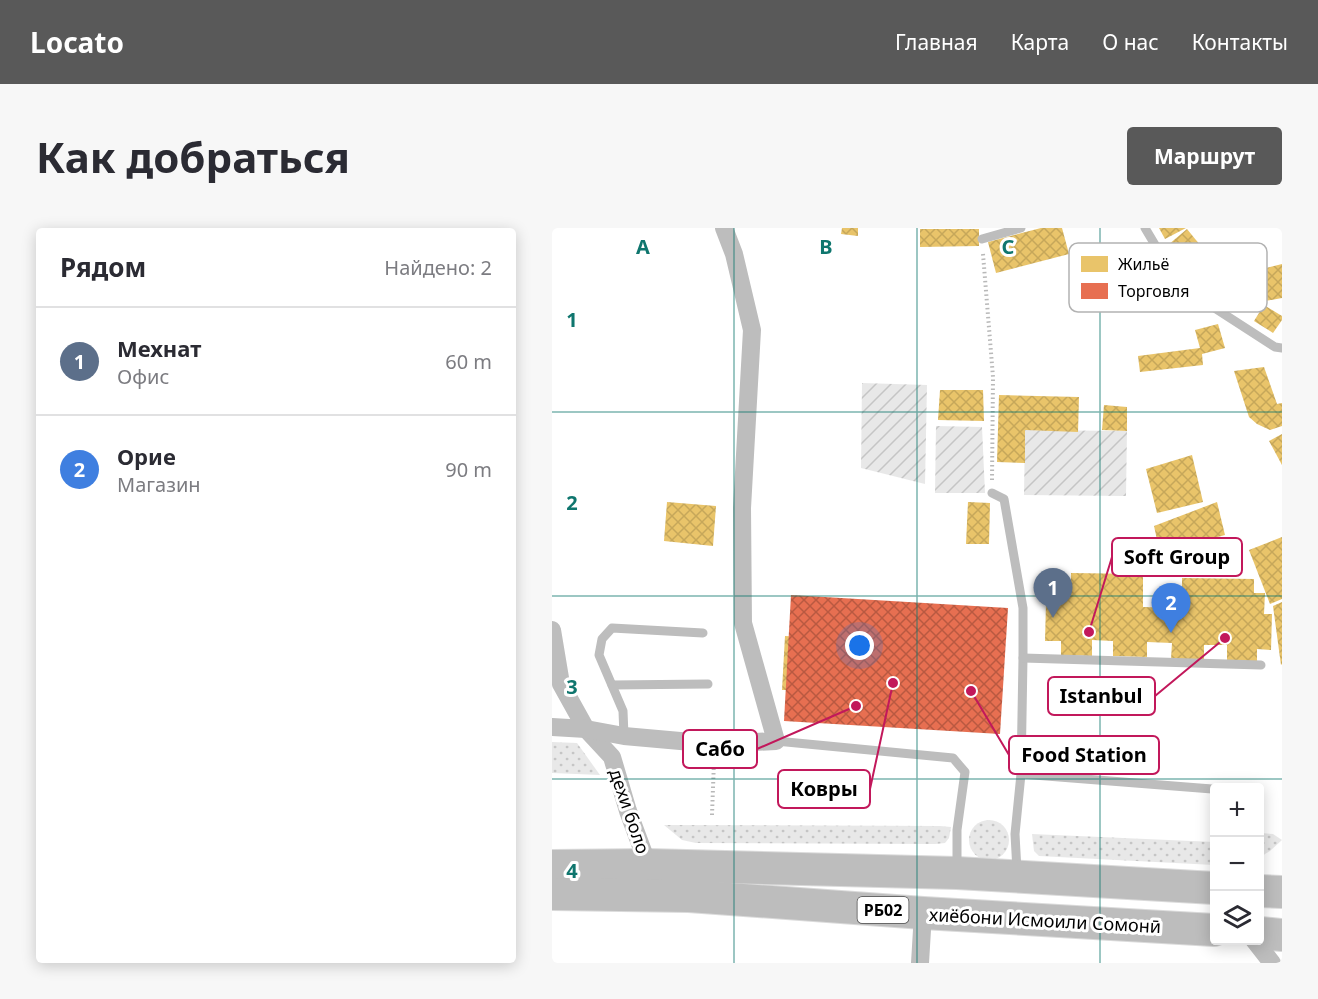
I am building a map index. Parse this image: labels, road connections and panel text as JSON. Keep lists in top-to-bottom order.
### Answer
{
  "streets": {
    "highway": ["РБ02", "хиёбони Исмоили Сомонӣ"],
    "street": ["дехи боло"]
  },
  "crossings": [
    ["дехи боло", "РБ02"]
  ],
  "places": [
    "Soft Group",
    "Istanbul",
    "Ковры",
    "Food Station",
    "Сабо"
  ],
  "legend": ["Жильё", "Торговля"],
  "page": {
    "header": "Locato",
    "nav": [
      "Главная",
      "Карта",
      "О нас",
      "Контакты"
    ],
    "buttons": "Маршрут",
    "title": "Как добраться",
    "heading": ["Рядом", "Найдено: 2"],
    "list": [
      {
        "mark": "1",
        "name": "Мехнат",
        "note": "Офис",
        "value": "60 m"
      },
      {
        "mark": "2",
        "name": "Орие",
        "note": "Магазин",
        "value": "90 m"
      }
    ],
    "pins": ["1", "2"],
    "map_buttons": ["+", "−"]
  },
  "grid": {
    "columns": ["A", "B", "C"],
    "rows": [
      "1",
      "2",
      "3",
      "4"
    ]
  }
}
